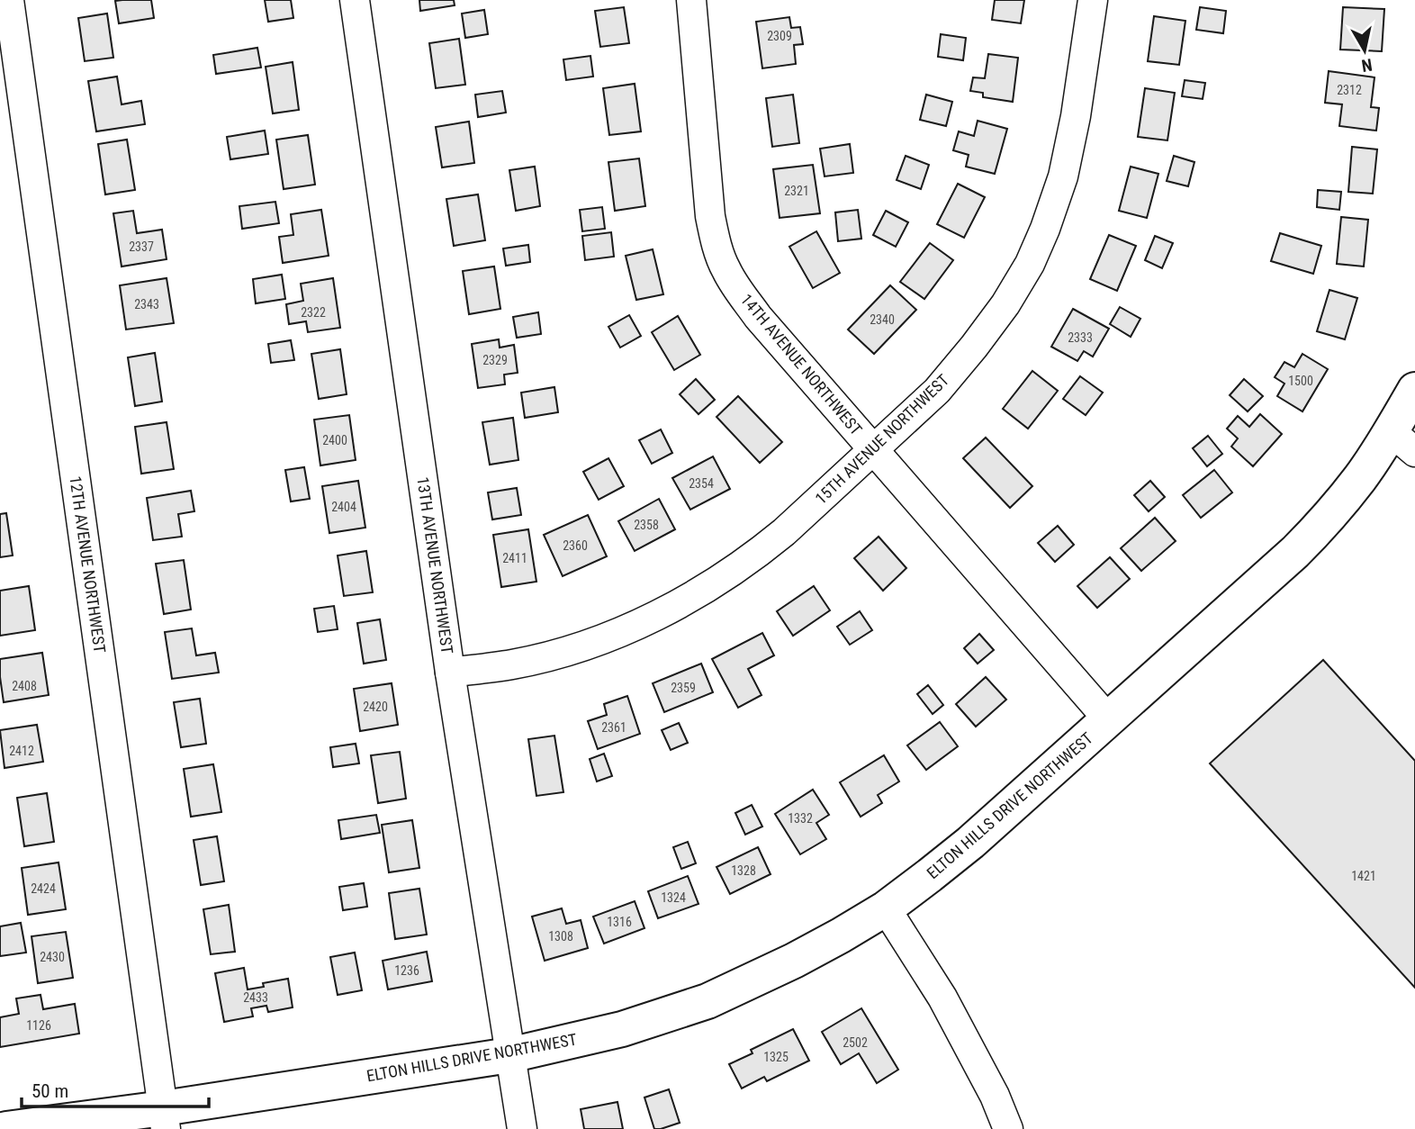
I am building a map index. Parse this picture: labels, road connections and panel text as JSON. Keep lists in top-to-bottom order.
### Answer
{
  "streets": {
    "main road": ["ELTON HILLS DRIVE NORTHWEST"],
    "street": [
      "14TH AVENUE NORTHWEST",
      "15TH AVENUE NORTHWEST",
      "12TH AVENUE NORTHWEST",
      "13TH AVENUE NORTHWEST"
    ]
  },
  "crossings": [
    ["14TH AVENUE NORTHWEST", "15TH AVENUE NORTHWEST"],
    ["14TH AVENUE NORTHWEST", "ELTON HILLS DRIVE NORTHWEST"],
    ["15TH AVENUE NORTHWEST", "13TH AVENUE NORTHWEST"],
    ["12TH AVENUE NORTHWEST", "ELTON HILLS DRIVE NORTHWEST"],
    ["13TH AVENUE NORTHWEST", "ELTON HILLS DRIVE NORTHWEST"]
  ],
  "house_numbers": [
    "2309",
    "2312",
    "2321",
    "2337",
    "2343",
    "2322",
    "2340",
    "2333",
    "2329",
    "1500",
    "2400",
    "2354",
    "2404",
    "2358",
    "2360",
    "2411",
    "2408",
    "2359",
    "2420",
    "2361",
    "2412",
    "1332",
    "1328",
    "1421",
    "2424",
    "1324",
    "1316",
    "1308",
    "2430",
    "1236",
    "2433",
    "1126",
    "2502",
    "1325"
  ],
  "scale_bar": "50 m",
  "north": "bottom"
}
